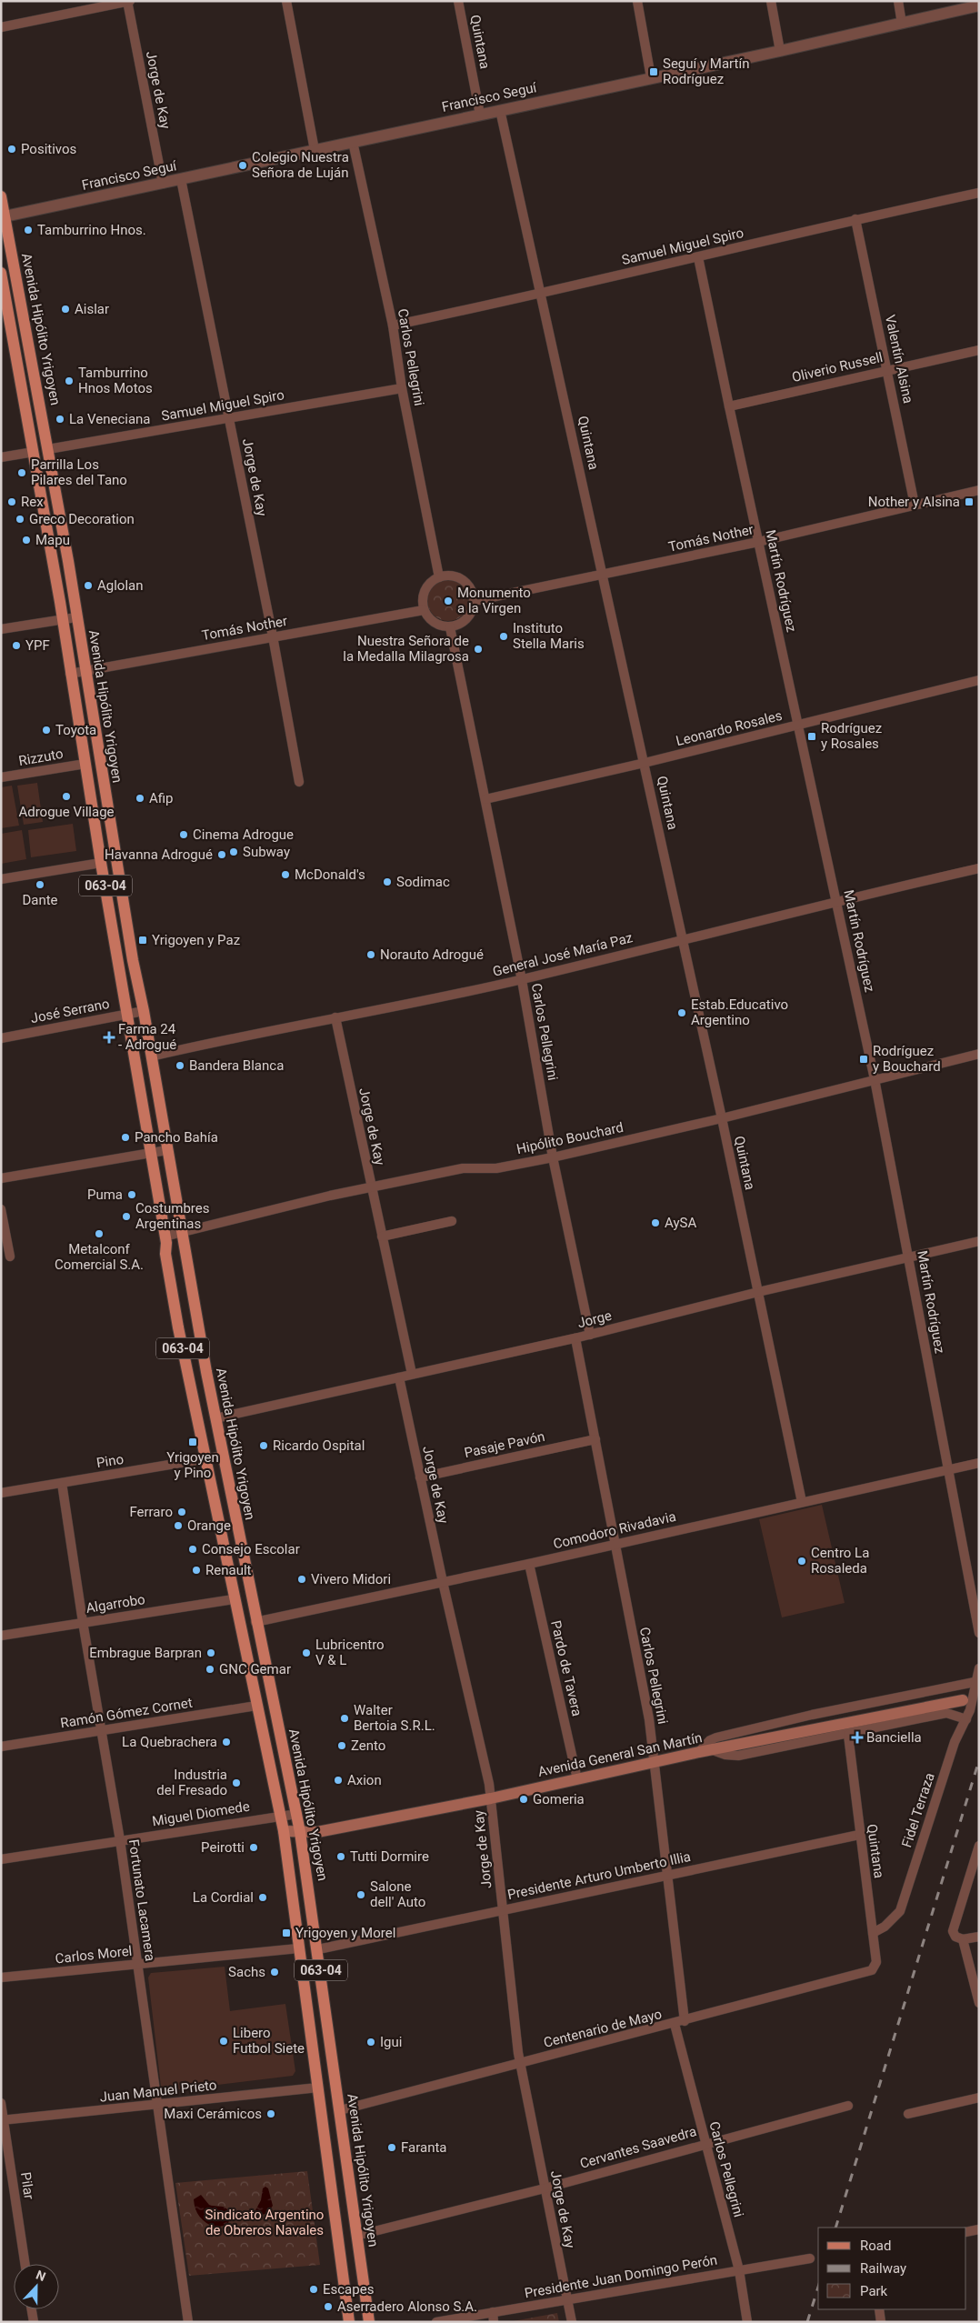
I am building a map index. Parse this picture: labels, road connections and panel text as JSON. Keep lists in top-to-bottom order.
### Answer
{
  "streets": {
    "main road": ["Avenida Hipólito Yrigoyen", "063-04", "Avenida General San Martín"],
    "street": [
      "Quintana",
      "Jorge de Kay",
      "Francisco Seguí",
      "Samuel Miguel Spiro",
      "Carlos Pellegrini",
      "Valentín Alsina",
      "Oliverio Russell",
      "Tomás Nother",
      "Martín Rodríguez",
      "Leonardo Rosales",
      "Rizzuto",
      "General José María Paz",
      "José Serrano",
      "Hipólito Bouchard",
      "Jorge",
      "Pasaje Pavón",
      "Pino",
      "Comodoro Rivadavia",
      "Algarrobo",
      "Pardo de Tavera",
      "Ramón Gómez Cornet",
      "Fidel Terraza",
      "Miguel Diomede",
      "Presidente Arturo Umberto Illia",
      "Fortunato Lacamera",
      "Carlos Morel",
      "Centenario de Mayo",
      "Juan Manuel Prieto",
      "Cervantes Saavedra",
      "Pilar",
      "Presidente Juan Domingo Perón"
    ]
  },
  "crossings": [
    ["Quintana", "Francisco Seguí"],
    ["Quintana", "Samuel Miguel Spiro"],
    ["Quintana", "Tomás Nother"],
    ["Quintana", "Leonardo Rosales"],
    ["Quintana", "General José María Paz"],
    ["Quintana", "Hipólito Bouchard"],
    ["Quintana", "Jorge"],
    ["Quintana", "Comodoro Rivadavia"],
    ["Quintana", "Fidel Terraza"],
    ["Quintana", "Presidente Arturo Umberto Illia"],
    ["Quintana", "Centenario de Mayo"],
    ["Jorge de Kay", "Francisco Seguí"],
    ["Jorge de Kay", "Samuel Miguel Spiro"],
    ["Jorge de Kay", "Tomás Nother"],
    ["Jorge de Kay", "General José María Paz"],
    ["Jorge de Kay", "Hipólito Bouchard"],
    ["Jorge de Kay", "Jorge"],
    ["Jorge de Kay", "Pasaje Pavón"],
    ["Jorge de Kay", "Comodoro Rivadavia"],
    ["Jorge de Kay", "Avenida General San Martín"],
    ["Jorge de Kay", "Presidente Arturo Umberto Illia"],
    ["Jorge de Kay", "Centenario de Mayo"],
    ["Jorge de Kay", "Cervantes Saavedra"],
    ["Jorge de Kay", "Presidente Juan Domingo Perón"],
    ["Francisco Seguí", "Avenida Hipólito Yrigoyen"],
    ["Francisco Seguí", "Carlos Pellegrini"],
    ["Samuel Miguel Spiro", "Avenida Hipólito Yrigoyen"],
    ["Samuel Miguel Spiro", "Carlos Pellegrini"],
    ["Samuel Miguel Spiro", "Valentín Alsina"],
    ["Samuel Miguel Spiro", "Martín Rodríguez"],
    ["Avenida Hipólito Yrigoyen", "Tomás Nother"],
    ["Avenida Hipólito Yrigoyen", "Rizzuto"],
    ["Avenida Hipólito Yrigoyen", "General José María Paz"],
    ["Avenida Hipólito Yrigoyen", "José Serrano"],
    ["Avenida Hipólito Yrigoyen", "Hipólito Bouchard"],
    ["Avenida Hipólito Yrigoyen", "Jorge"],
    ["Avenida Hipólito Yrigoyen", "Pino"],
    ["Avenida Hipólito Yrigoyen", "Comodoro Rivadavia"],
    ["Avenida Hipólito Yrigoyen", "Algarrobo"],
    ["Avenida Hipólito Yrigoyen", "Ramón Gómez Cornet"],
    ["Avenida Hipólito Yrigoyen", "Avenida General San Martín"],
    ["Avenida Hipólito Yrigoyen", "Miguel Diomede"],
    ["Avenida Hipólito Yrigoyen", "Presidente Arturo Umberto Illia"],
    ["Avenida Hipólito Yrigoyen", "Carlos Morel"],
    ["Avenida Hipólito Yrigoyen", "Centenario de Mayo"],
    ["Avenida Hipólito Yrigoyen", "Juan Manuel Prieto"],
    ["Avenida Hipólito Yrigoyen", "Cervantes Saavedra"],
    ["Carlos Pellegrini", "Tomás Nother"],
    ["Carlos Pellegrini", "Leonardo Rosales"],
    ["Carlos Pellegrini", "General José María Paz"],
    ["Carlos Pellegrini", "Hipólito Bouchard"],
    ["Carlos Pellegrini", "Jorge"],
    ["Carlos Pellegrini", "Pasaje Pavón"],
    ["Carlos Pellegrini", "Comodoro Rivadavia"],
    ["Carlos Pellegrini", "Avenida General San Martín"],
    ["Carlos Pellegrini", "Presidente Arturo Umberto Illia"],
    ["Carlos Pellegrini", "Centenario de Mayo"],
    ["Carlos Pellegrini", "Cervantes Saavedra"],
    ["Carlos Pellegrini", "Presidente Juan Domingo Perón"],
    ["Valentín Alsina", "Oliverio Russell"],
    ["Valentín Alsina", "Tomás Nother"],
    ["Oliverio Russell", "Martín Rodríguez"],
    ["Tomás Nother", "Martín Rodríguez"],
    ["Martín Rodríguez", "Leonardo Rosales"],
    ["Martín Rodríguez", "General José María Paz"],
    ["Martín Rodríguez", "Hipólito Bouchard"],
    ["Martín Rodríguez", "Jorge"],
    ["Martín Rodríguez", "Comodoro Rivadavia"],
    ["Pino", "Fortunato Lacamera"],
    ["Comodoro Rivadavia", "Pardo de Tavera"],
    ["Algarrobo", "Fortunato Lacamera"],
    ["Pardo de Tavera", "Avenida General San Martín"],
    ["Ramón Gómez Cornet", "Fortunato Lacamera"],
    ["Miguel Diomede", "Fortunato Lacamera"],
    ["Fortunato Lacamera", "Carlos Morel"],
    ["Fortunato Lacamera", "Juan Manuel Prieto"],
    ["Juan Manuel Prieto", "Pilar"]
  ],
  "parks": ["Sindicato Argentino de Obreros Navales"],
  "places": {
    "transit": [
      "Seguí y Martín Rodríguez",
      "Nother y Alsina",
      "Rodríguez y Rosales",
      "Yrigoyen y Paz",
      "Rodríguez y Bouchard",
      "Yrigoyen y Pino",
      "Yrigoyen y Morel"
    ],
    "other": [
      "Positivos",
      "Colegio Nuestra Señora de Luján",
      "Tamburrino Hnos.",
      "Aislar",
      "Tamburrino Hnos Motos",
      "La Veneciana",
      "Parrilla Los Pilares del Tano",
      "Rex",
      "Greco Decoration",
      "Mapu",
      "Aglolan",
      "Monumento a la Virgen",
      "Instituto Stella Maris",
      "YPF",
      "Nuestra Señora de la Medalla Milagrosa",
      "Toyota",
      "Adrogue Village",
      "Afip",
      "Cinema Adrogue",
      "Subway",
      "Havanna Adrogué",
      "McDonald's",
      "Sodimac",
      "Dante",
      "Norauto Adrogué",
      "Estab.Educativo Argentino",
      "Bandera Blanca",
      "Pancho Bahía",
      "Puma",
      "Costumbres Argentinas",
      "AySA",
      "Metalconf Comercial S.A.",
      "Ricardo Ospital",
      "Ferraro",
      "Orange",
      "Consejo Escolar",
      "Centro La Rosaleda",
      "Renault",
      "Vivero Midori",
      "Embrague Barpran",
      "Lubricentro V & L",
      "GNC Gemar",
      "Walter Bertoia S.R.L.",
      "La Quebrachera",
      "Zento",
      "Axion",
      "Industria del Fresado",
      "Gomeria",
      "Peirotti",
      "Tutti Dormire",
      "Salone dell' Auto",
      "La Cordial",
      "Sachs",
      "Libero Futbol Siete",
      "Igui",
      "Maxi Cerámicos",
      "Faranta",
      "Escapes",
      "Aserradero Alonso S.A."
    ],
    "health": ["Farma 24 - Adrogué", "Banciella"]
  },
  "legend": ["Road", "Railway", "Park"],
  "north": "top"
}
